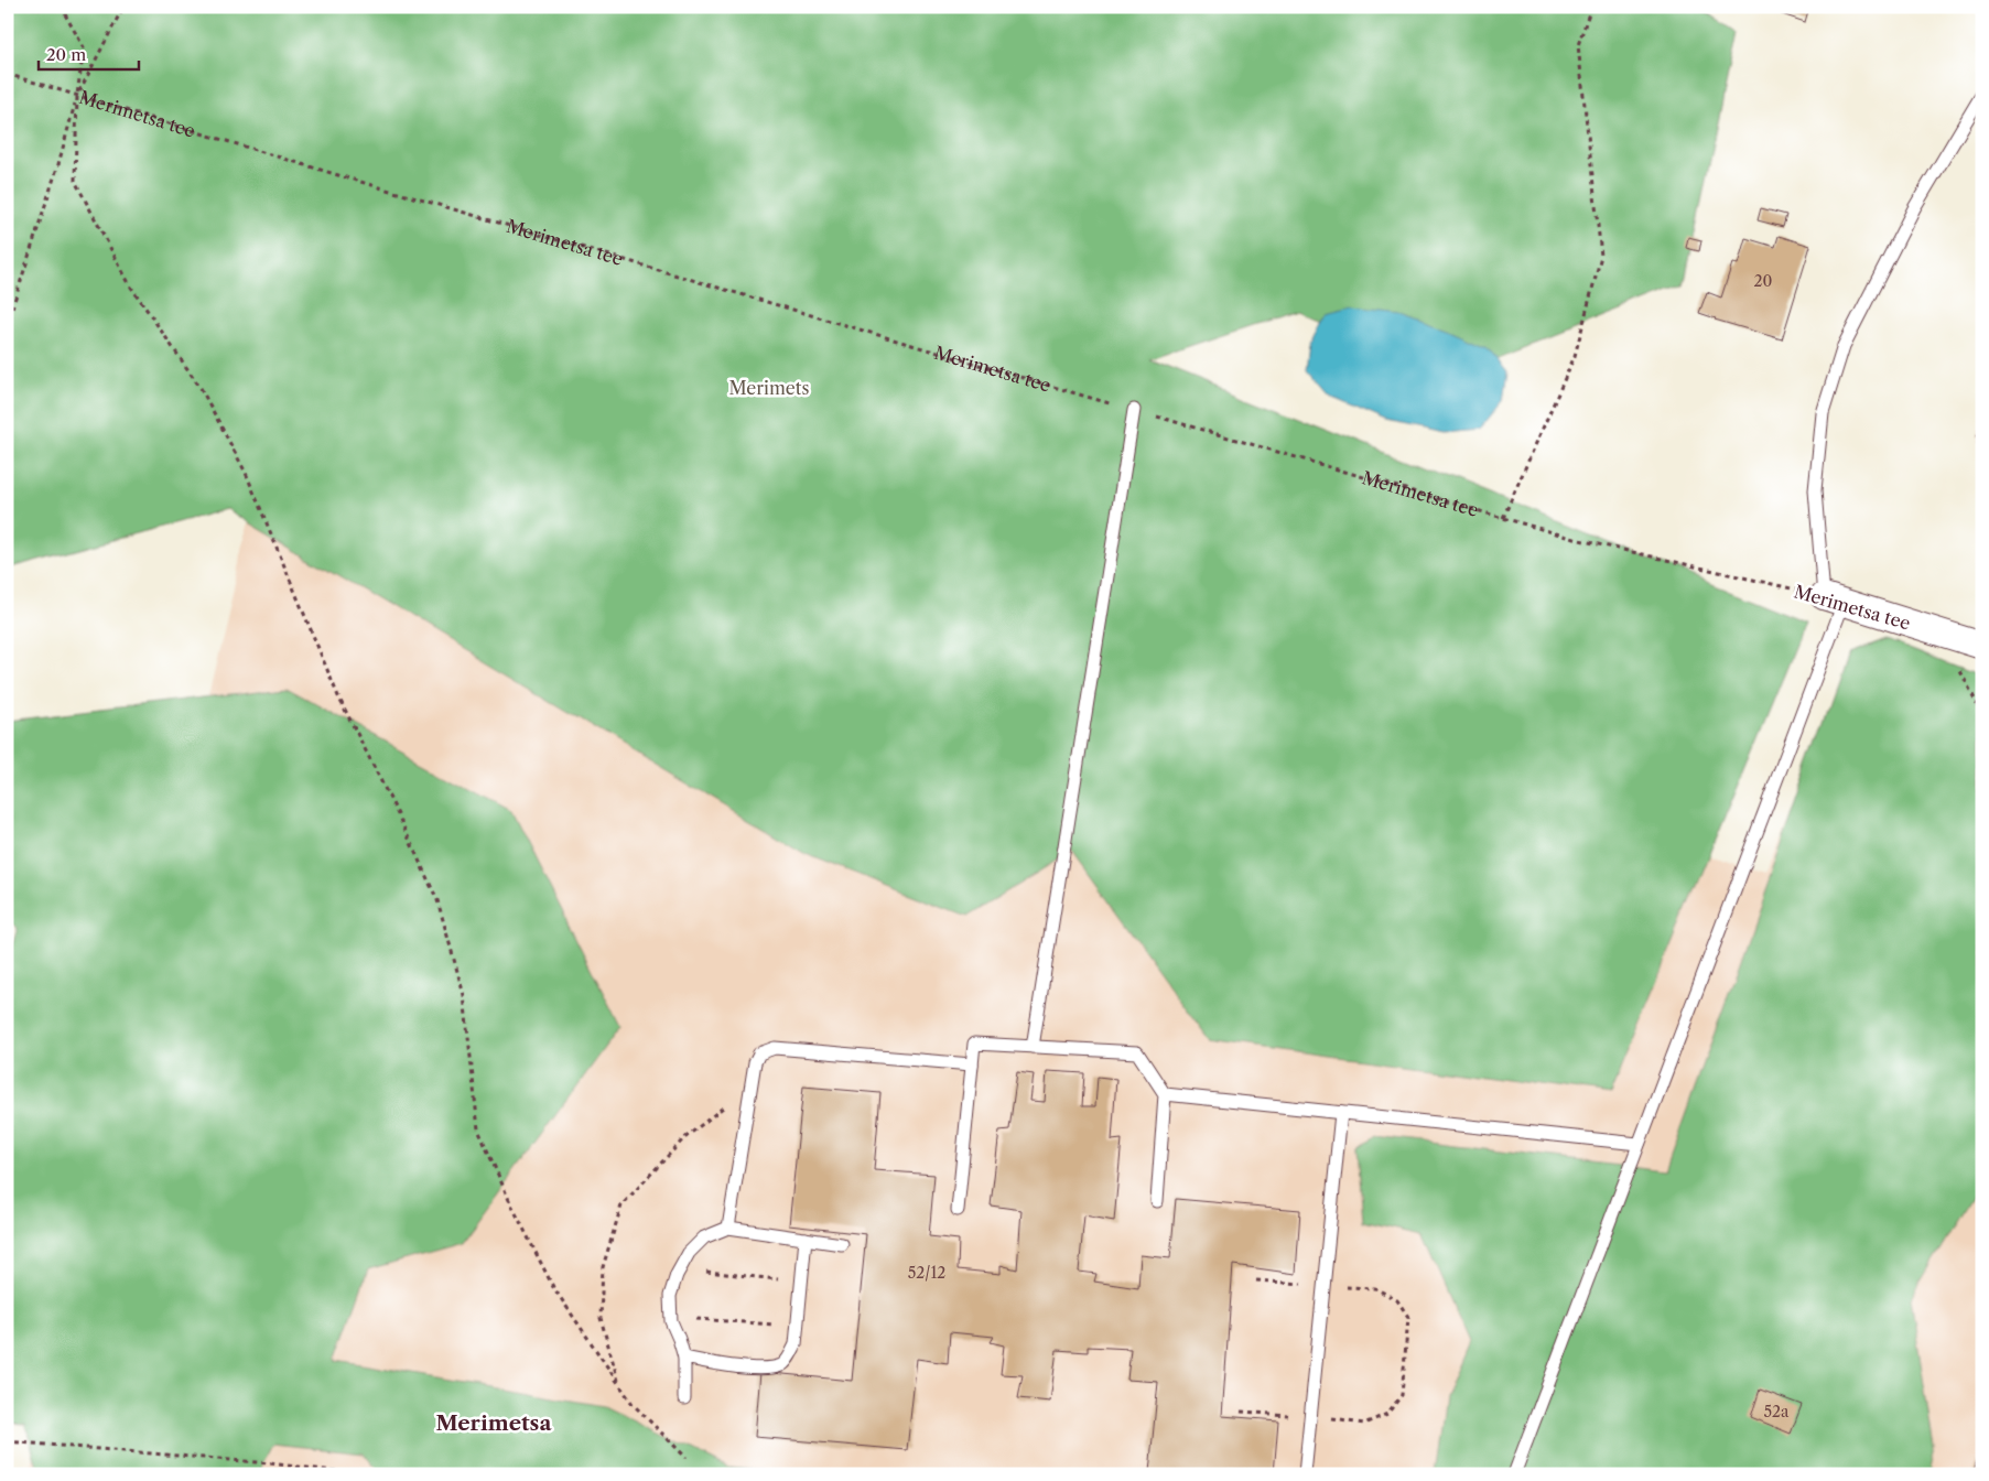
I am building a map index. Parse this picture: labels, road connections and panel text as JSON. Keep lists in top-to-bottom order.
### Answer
{
  "streets": {
    "street": ["Merimetsa tee"]
  },
  "districts": ["Merimetsa"],
  "parks": ["Merimets"],
  "house_numbers": ["20", "52/12", "52a"],
  "scale_bar": "20 m"
}
